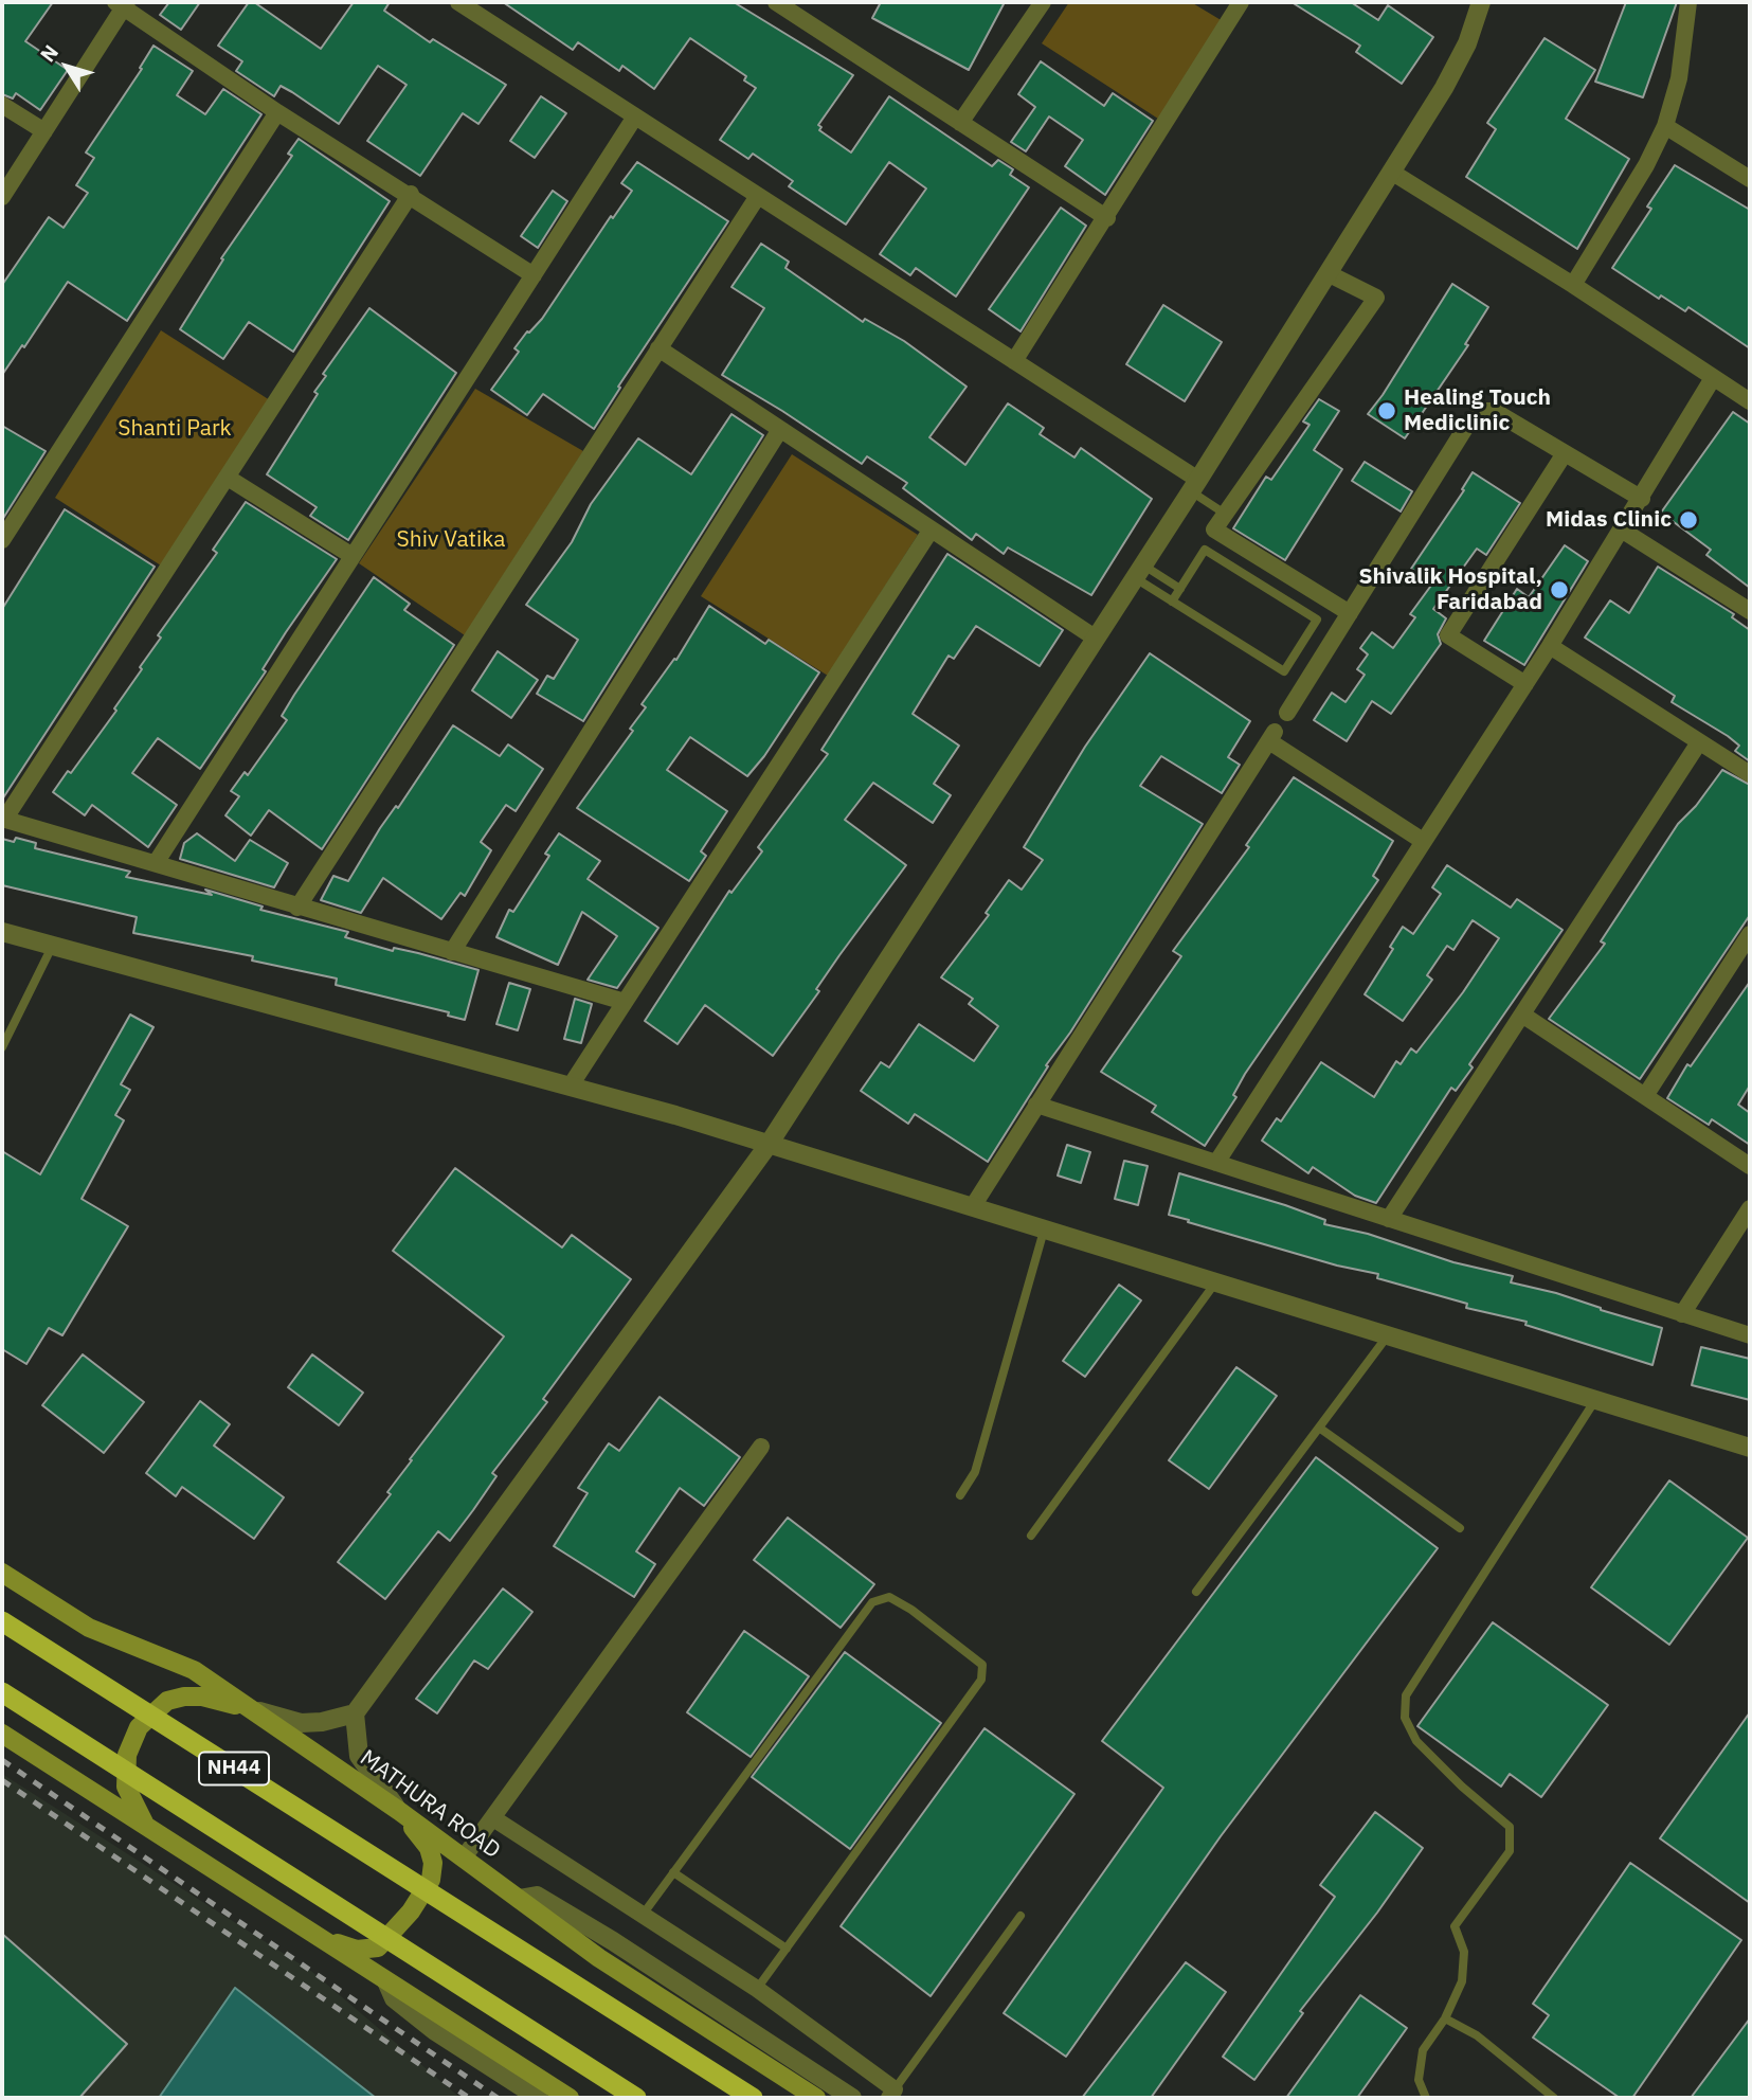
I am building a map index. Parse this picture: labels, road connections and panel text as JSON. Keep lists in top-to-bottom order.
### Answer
{
  "streets": {
    "highway": ["NH44"],
    "main road": ["MATHURA ROAD"]
  },
  "parks": ["Shanti Park", "Shiv Vatika"],
  "places": ["Healing Touch Mediclinic", "Midas Clinic", "Shivalik Hospital, Faridabad"],
  "north": "top left"
}
